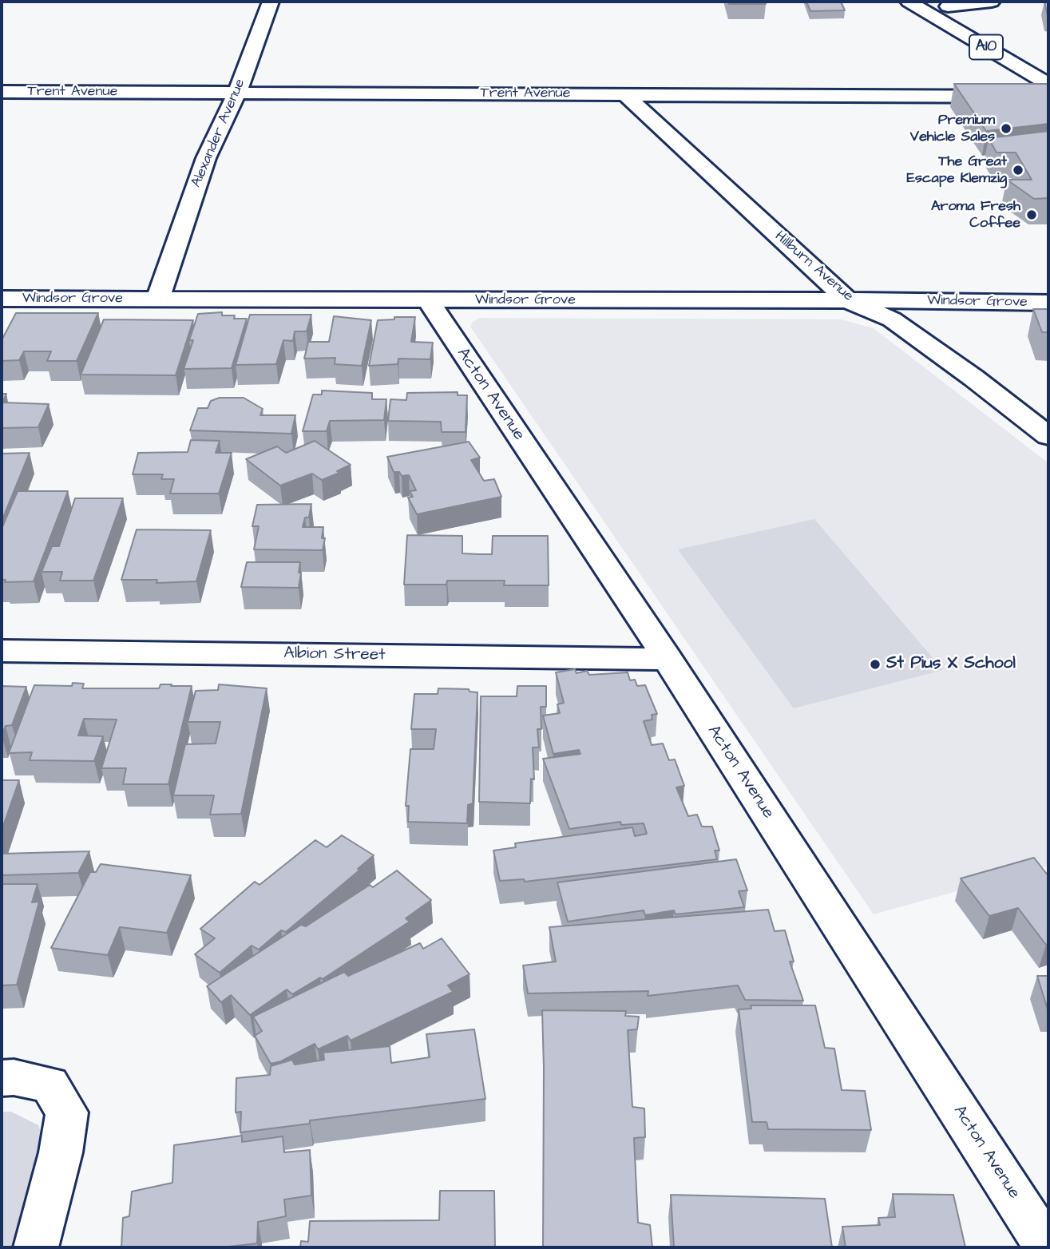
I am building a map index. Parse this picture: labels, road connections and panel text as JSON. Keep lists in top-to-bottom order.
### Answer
{
  "streets": {
    "main road": [
      "A10",
      "Trent Avenue",
      "Alexander Avenue",
      "Hillburn Avenue",
      "Windsor Grove",
      "Acton Avenue",
      "Albion Street"
    ]
  },
  "crossings": [
    ["Trent Avenue", "Alexander Avenue"],
    ["Trent Avenue", "Hillburn Avenue"],
    ["Alexander Avenue", "Windsor Grove"],
    ["Hillburn Avenue", "Windsor Grove"],
    ["Windsor Grove", "Acton Avenue"],
    ["Acton Avenue", "Albion Street"]
  ],
  "places": [
    "Premium Vehicle Sales",
    "The Great Escape Klemzig",
    "Aroma Fresh Coffee",
    "St Pius X School"
  ]
}
